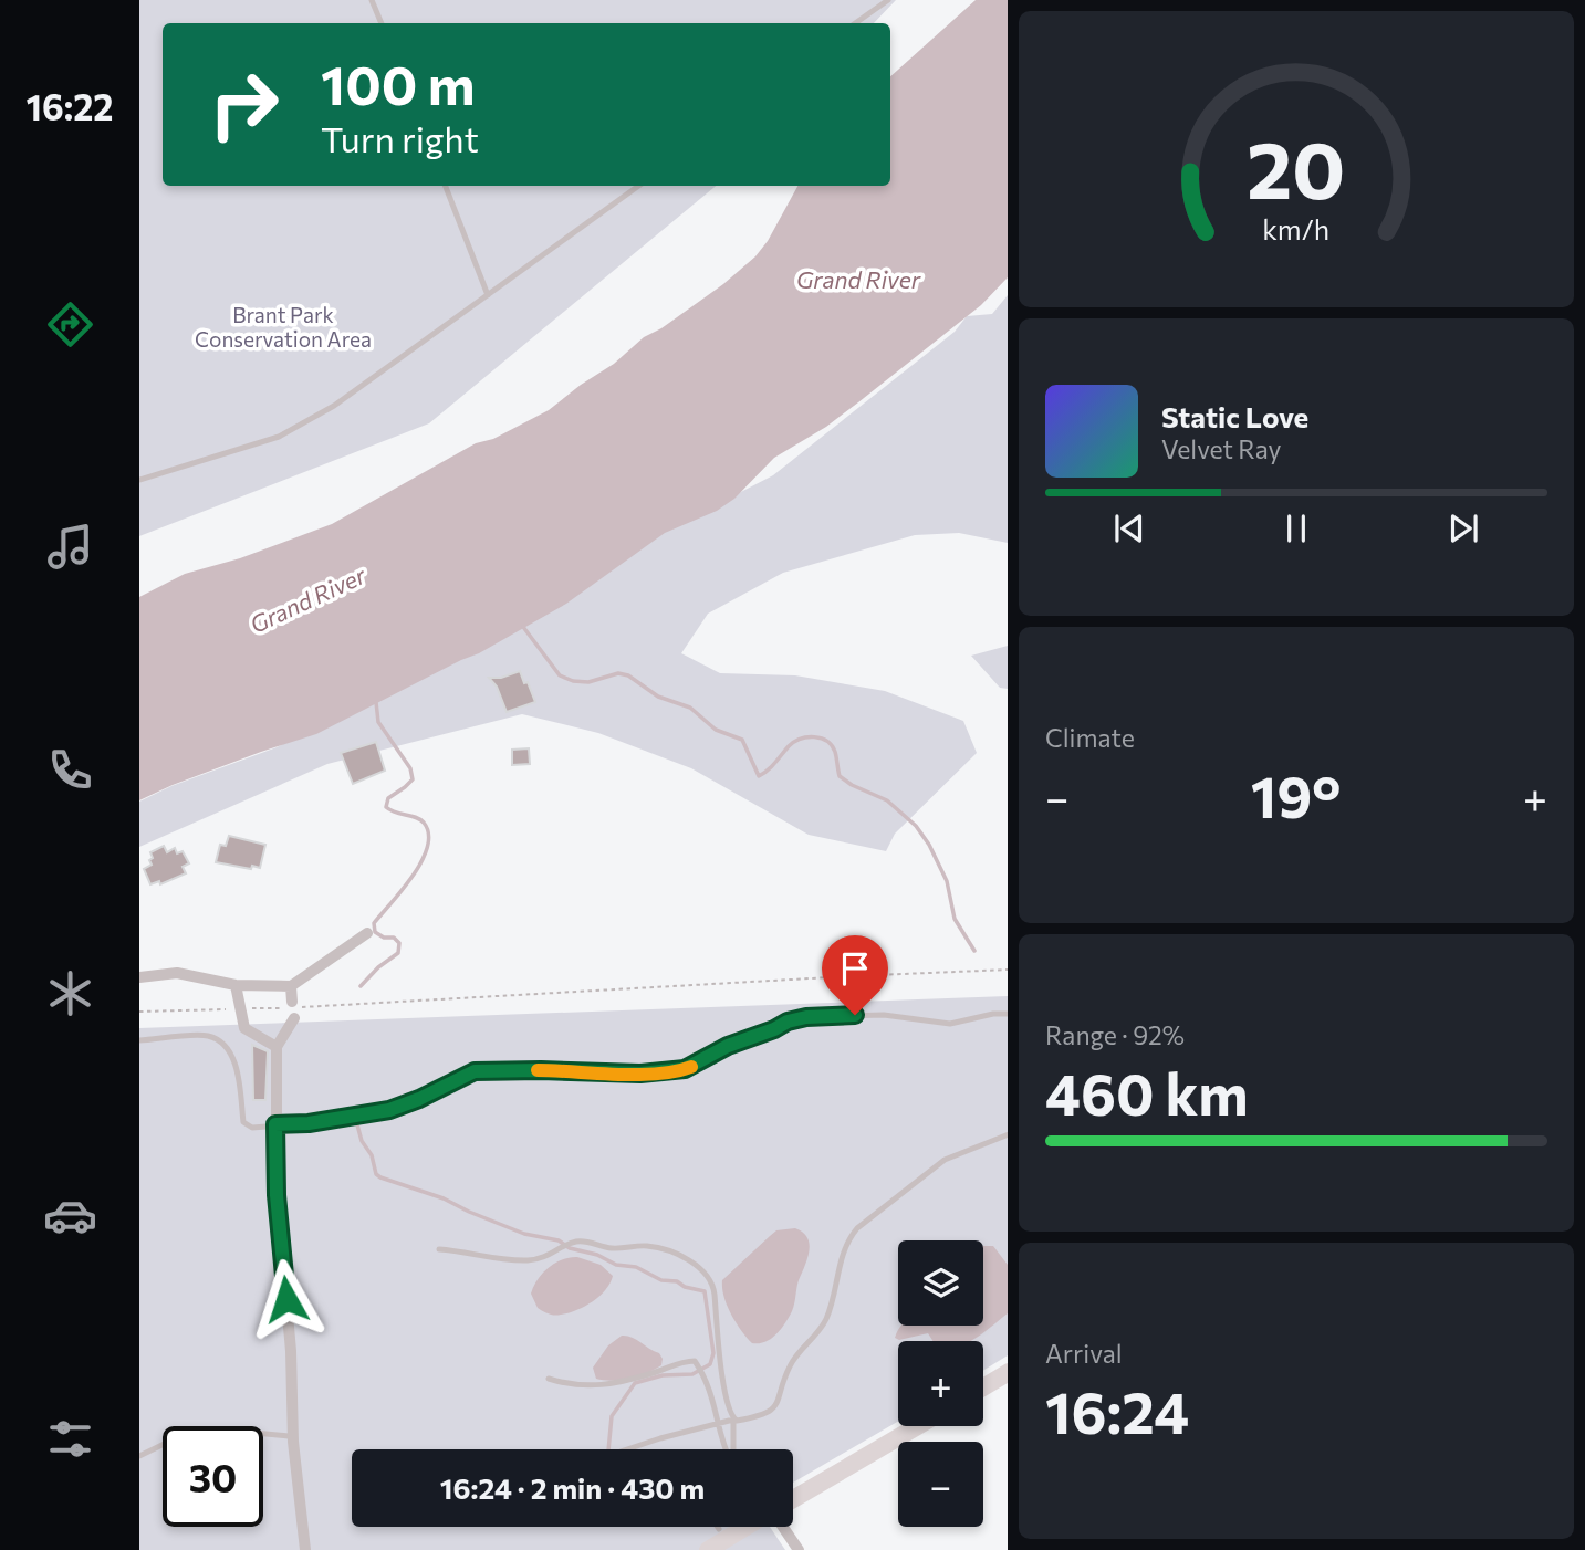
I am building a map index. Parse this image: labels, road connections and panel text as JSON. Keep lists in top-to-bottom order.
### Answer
{
  "water": ["Grand River"],
  "parks": ["Brant Park Conservation Area"],
  "page": {
    "tabs": "16:22",
    "turn": ["100 m", "Turn right"],
    "song": ["Static Love", "Velvet Ray"],
    "tile": [
      "Climate",
      ["Range · 92%", "460 km"],
      ["Arrival", "16:24"]
    ],
    "heat": ["−", "19°", "+"],
    "map_buttons": ["+", "−"],
    "limit": "30",
    "trip": "16:24 · 2 min · 430 m",
    "gauge": ["20", "km/h"]
  }
}
